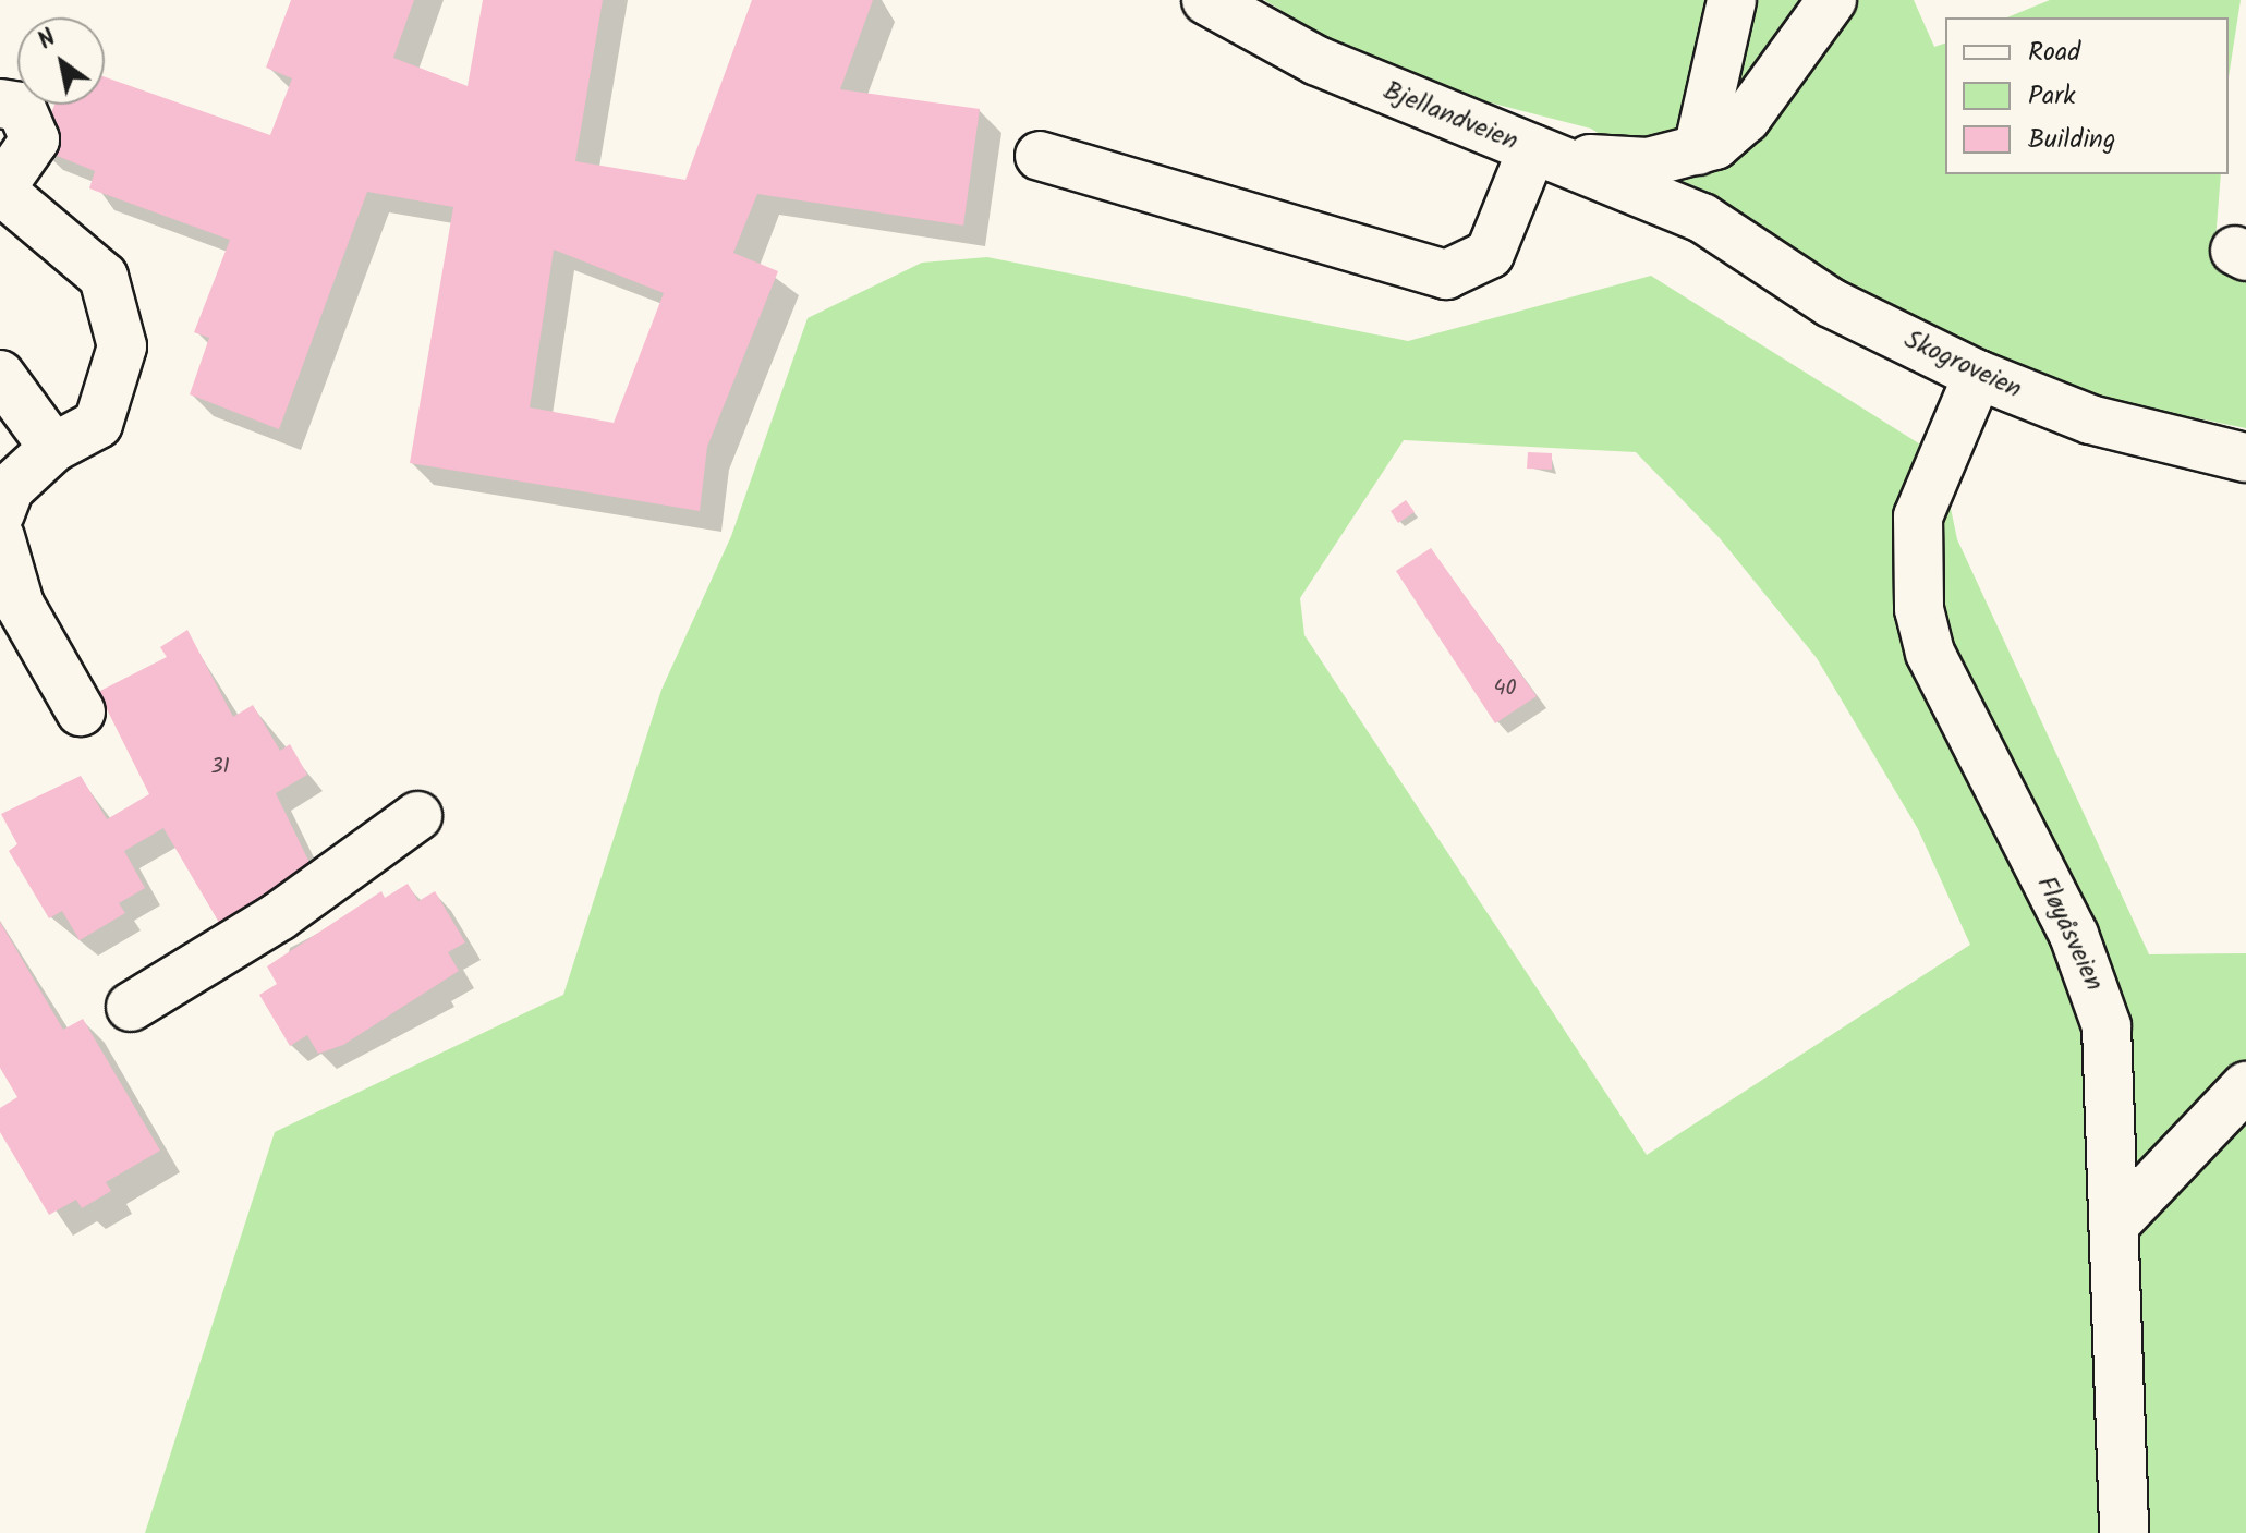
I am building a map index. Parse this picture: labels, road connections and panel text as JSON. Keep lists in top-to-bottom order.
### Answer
{
  "streets": {
    "street": ["Bjellandveien", "Skogroveien", "Fløyåsveien"]
  },
  "crossings": [
    ["Bjellandveien", "Skogroveien"],
    ["Skogroveien", "Fløyåsveien"]
  ],
  "house_numbers": ["40", "31"],
  "legend": ["Road", "Park", "Building"],
  "north": "top left"
}
